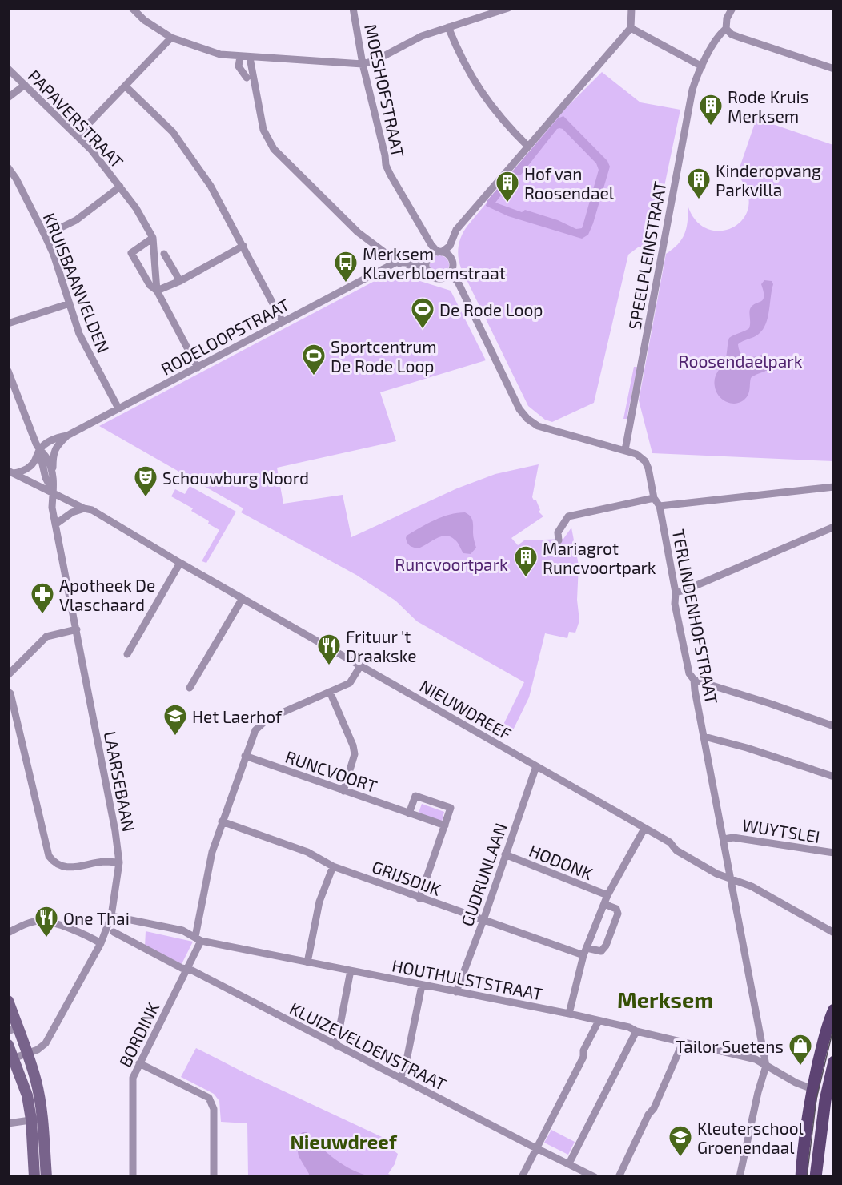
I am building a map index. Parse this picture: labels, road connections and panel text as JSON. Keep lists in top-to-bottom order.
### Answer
{
  "streets": {
    "street": [
      "MOESHOFSTRAAT",
      "PAPAVERSTRAAT",
      "SPEELPLEINSTRAAT",
      "KRUISBAANVELDEN",
      "RODELOOPSTRAAT",
      "TERLINDENHOFSTRAAT",
      "NIEUWDREEF",
      "RUNCVOORT",
      "LAARSEBAAN",
      "WUYTSLEI",
      "HODONK",
      "GUDRUNLAAN",
      "GRIJSDIJK",
      "HOUTHULSTSTRAAT",
      "BORDINK",
      "KLUIZEVELDENSTRAAT"
    ]
  },
  "crossings": [
    ["MOESHOFSTRAAT", "TERLINDENHOFSTRAAT"],
    ["SPEELPLEINSTRAAT", "TERLINDENHOFSTRAAT"],
    ["KRUISBAANVELDEN", "RODELOOPSTRAAT"],
    ["RODELOOPSTRAAT", "LAARSEBAAN"],
    ["TERLINDENHOFSTRAAT", "NIEUWDREEF"],
    ["TERLINDENHOFSTRAAT", "WUYTSLEI"],
    ["TERLINDENHOFSTRAAT", "HOUTHULSTSTRAAT"],
    ["NIEUWDREEF", "LAARSEBAAN"],
    ["NIEUWDREEF", "GUDRUNLAAN"],
    ["NIEUWDREEF", "BORDINK"],
    ["RUNCVOORT", "BORDINK"],
    ["LAARSEBAAN", "HOUTHULSTSTRAAT"],
    ["HODONK", "GUDRUNLAAN"],
    ["GUDRUNLAAN", "GRIJSDIJK"],
    ["GUDRUNLAAN", "HOUTHULSTSTRAAT"],
    ["GRIJSDIJK", "BORDINK"],
    ["HOUTHULSTSTRAAT", "BORDINK"],
    ["BORDINK", "KLUIZEVELDENSTRAAT"]
  ],
  "districts": ["Merksem", "Nieuwdreef"],
  "parks": ["Roosendaelpark", "Runcvoortpark"],
  "places": {
    "building": [
      "Rode Kruis Merksem",
      "Kinderopvang Parkvilla",
      "Hof van Roosendael",
      "Mariagrot Runcvoortpark"
    ],
    "bus stop": ["Merksem Klaverbloemstraat"],
    "sports": ["De Rode Loop", "Sportcentrum De Rode Loop"],
    "theatre": ["Schouwburg Noord"],
    "pharmacy": ["Apotheek De Vlaschaard"],
    "restaurant": ["Frituur 't Draakske", "One Thai"],
    "school or university": ["Het Laerhof", "Kleuterschool Groenendaal"],
    "shop": ["Tailor Suetens"]
  }
}
